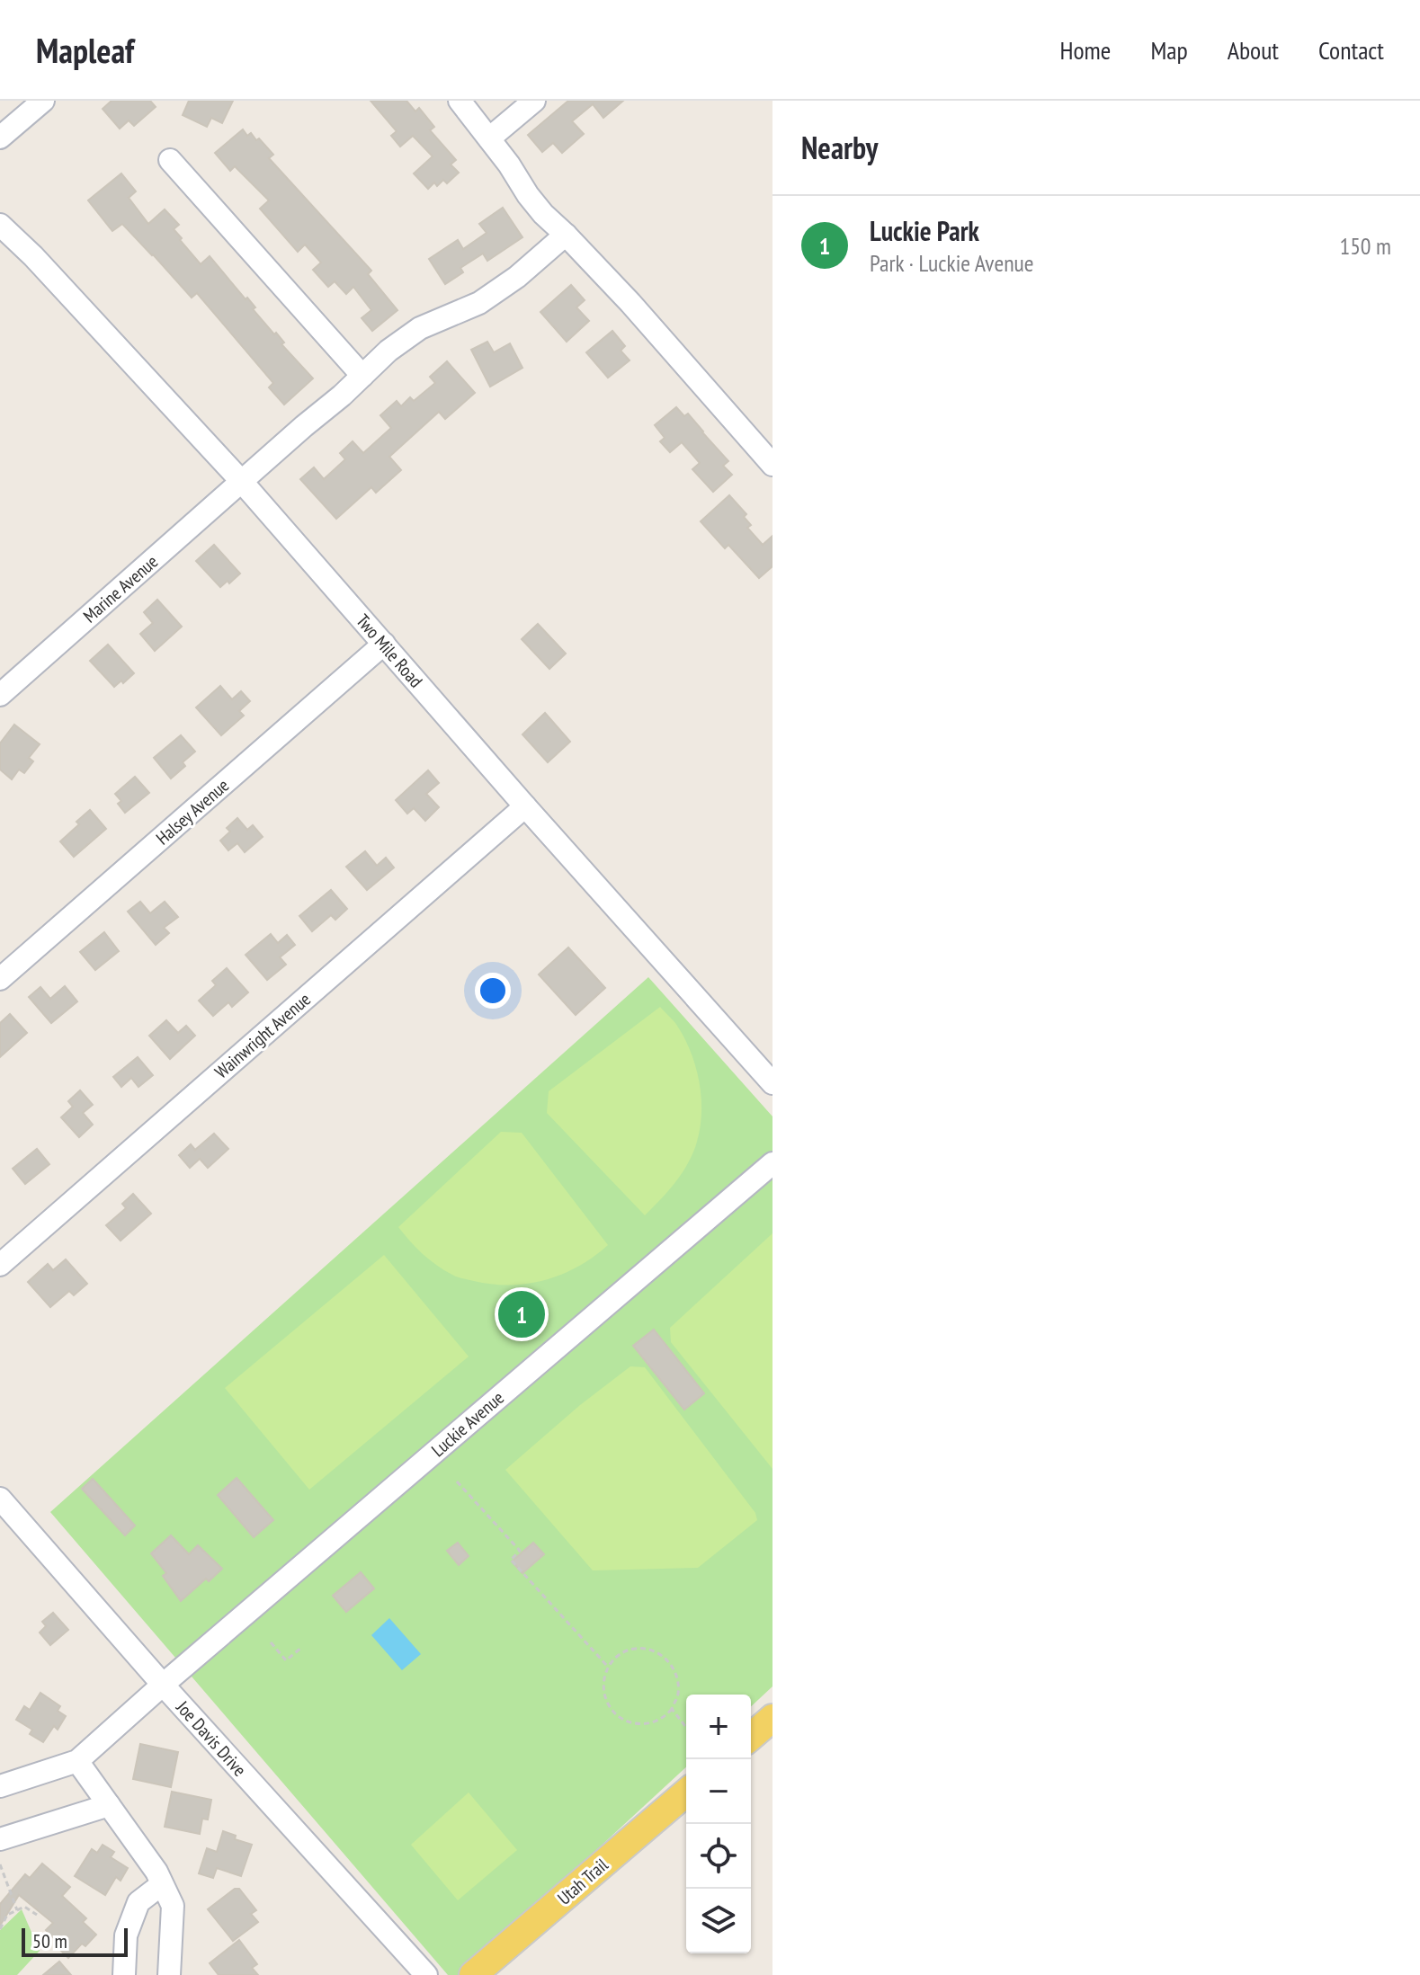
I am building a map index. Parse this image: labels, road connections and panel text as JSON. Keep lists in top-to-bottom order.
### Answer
{
  "streets": {
    "main road": ["Utah Trail"],
    "street": [
      "Marine Avenue",
      "Two Mile Road",
      "Halsey Avenue",
      "Wainwright Avenue",
      "Luckie Avenue",
      "Joe Davis Drive"
    ]
  },
  "crossings": [
    ["Marine Avenue", "Two Mile Road"],
    ["Two Mile Road", "Halsey Avenue"],
    ["Two Mile Road", "Wainwright Avenue"],
    ["Luckie Avenue", "Joe Davis Drive"]
  ],
  "scale_bar": "50 m",
  "page": {
    "header": "Mapleaf",
    "nav": [
      "Home",
      "Map",
      "About",
      "Contact"
    ],
    "heading": "Nearby",
    "list": [
      {
        "mark": "1",
        "name": "Luckie Park",
        "note": "Park · Luckie Avenue",
        "value": "150 m"
      }
    ],
    "pins": "1",
    "map_buttons": ["+", "−"],
    "scale": "50 m"
  }
}
